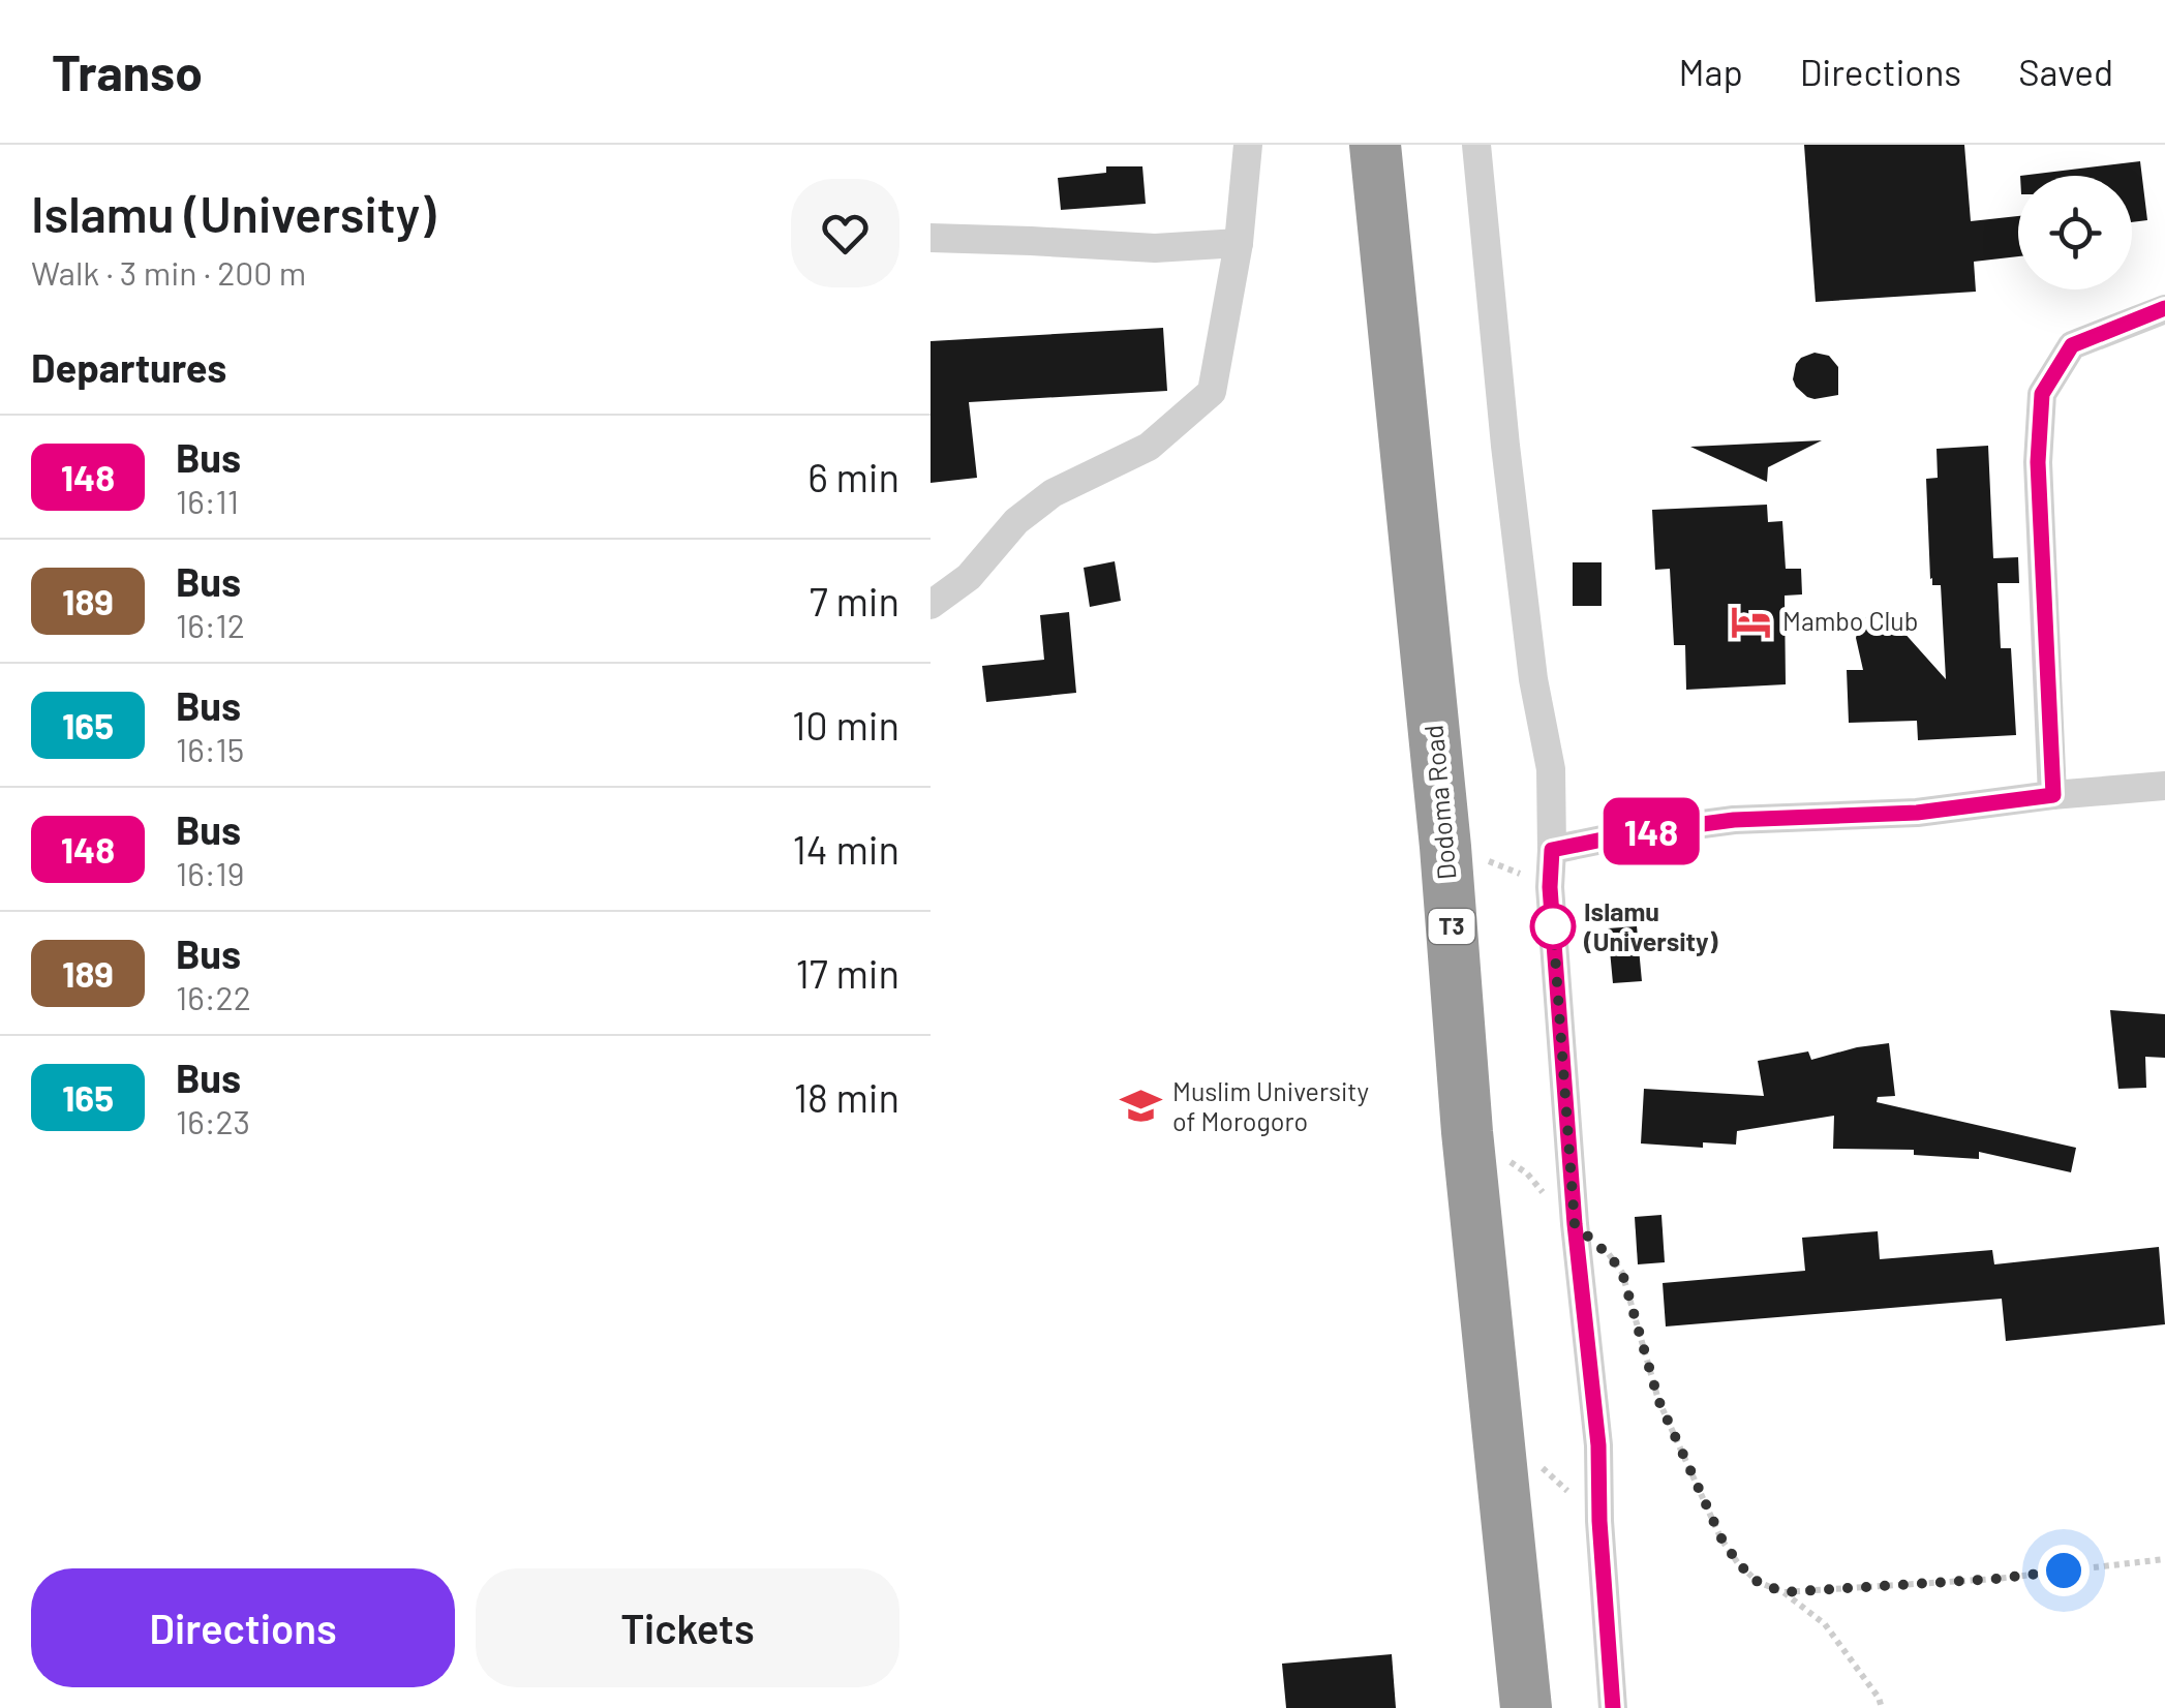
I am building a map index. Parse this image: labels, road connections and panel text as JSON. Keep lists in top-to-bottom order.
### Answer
{
  "streets": {
    "highway": ["Dodoma Road", "T3"]
  },
  "places": {
    "hotel": ["Mambo Club"],
    "other": ["Islamu (University)"],
    "school or university": ["Muslim University of Morogoro"]
  },
  "lines": ["bus line 148"],
  "page": {
    "header": "Transo",
    "nav": ["Map", "Directions", "Saved"],
    "heading": [
      ["Islamu (University)", "Walk · 3 min · 200 m"],
      "Departures"
    ],
    "on_map": "148",
    "list": [
      {
        "mark": "148",
        "name": "Bus",
        "note": "16:11",
        "value": "6 min"
      },
      {
        "mark": "189",
        "name": "Bus",
        "note": "16:12",
        "value": "7 min"
      },
      {
        "mark": "165",
        "name": "Bus",
        "note": "16:15",
        "value": "10 min"
      },
      {
        "mark": "148",
        "name": "Bus",
        "note": "16:19",
        "value": "14 min"
      },
      {
        "mark": "189",
        "name": "Bus",
        "note": "16:22",
        "value": "17 min"
      },
      {
        "mark": "165",
        "name": "Bus",
        "note": "16:23",
        "value": "18 min"
      }
    ],
    "buttons": ["Directions", "Tickets"]
  }
}
